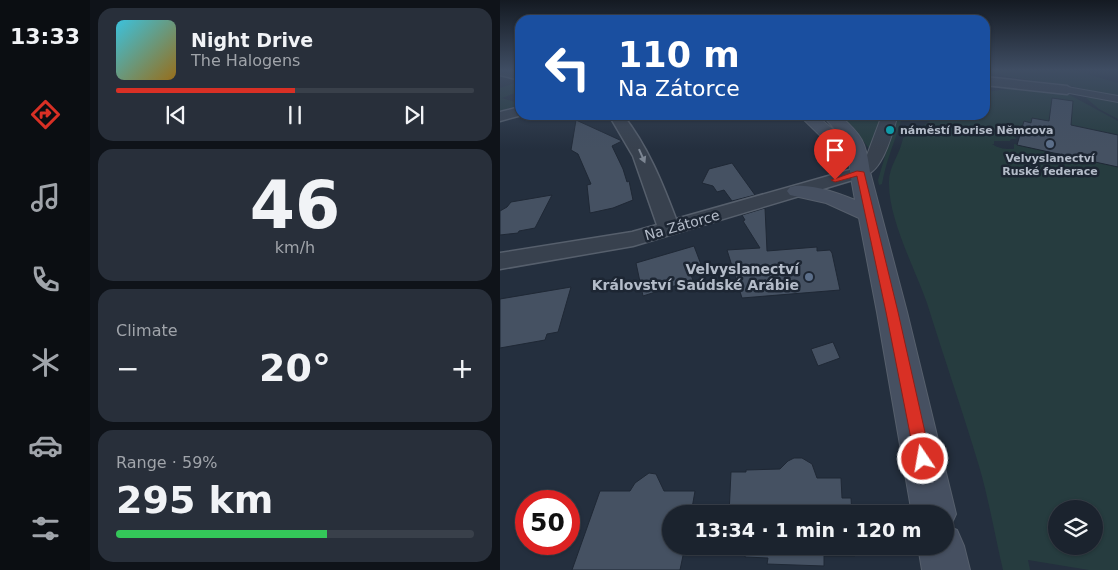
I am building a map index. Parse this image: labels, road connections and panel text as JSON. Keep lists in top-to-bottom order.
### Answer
{
  "streets": {
    "street": ["Na Zátorce"]
  },
  "places": ["náměstí Borise Němcova", "Velvyslanectví Ruské federace", "Velvyslanectví Království Saúdské Arábie"],
  "page": {
    "tabs": "13:33",
    "turn": ["110 m", "Na Zátorce"],
    "song": ["Night Drive", "The Halogens"],
    "tile": [
      ["46", "km/h"],
      "Climate",
      ["Range · 59%", "295 km"]
    ],
    "heat": ["−", "20°", "+"],
    "limit": "50",
    "trip": "13:34 · 1 min · 120 m"
  }
}
